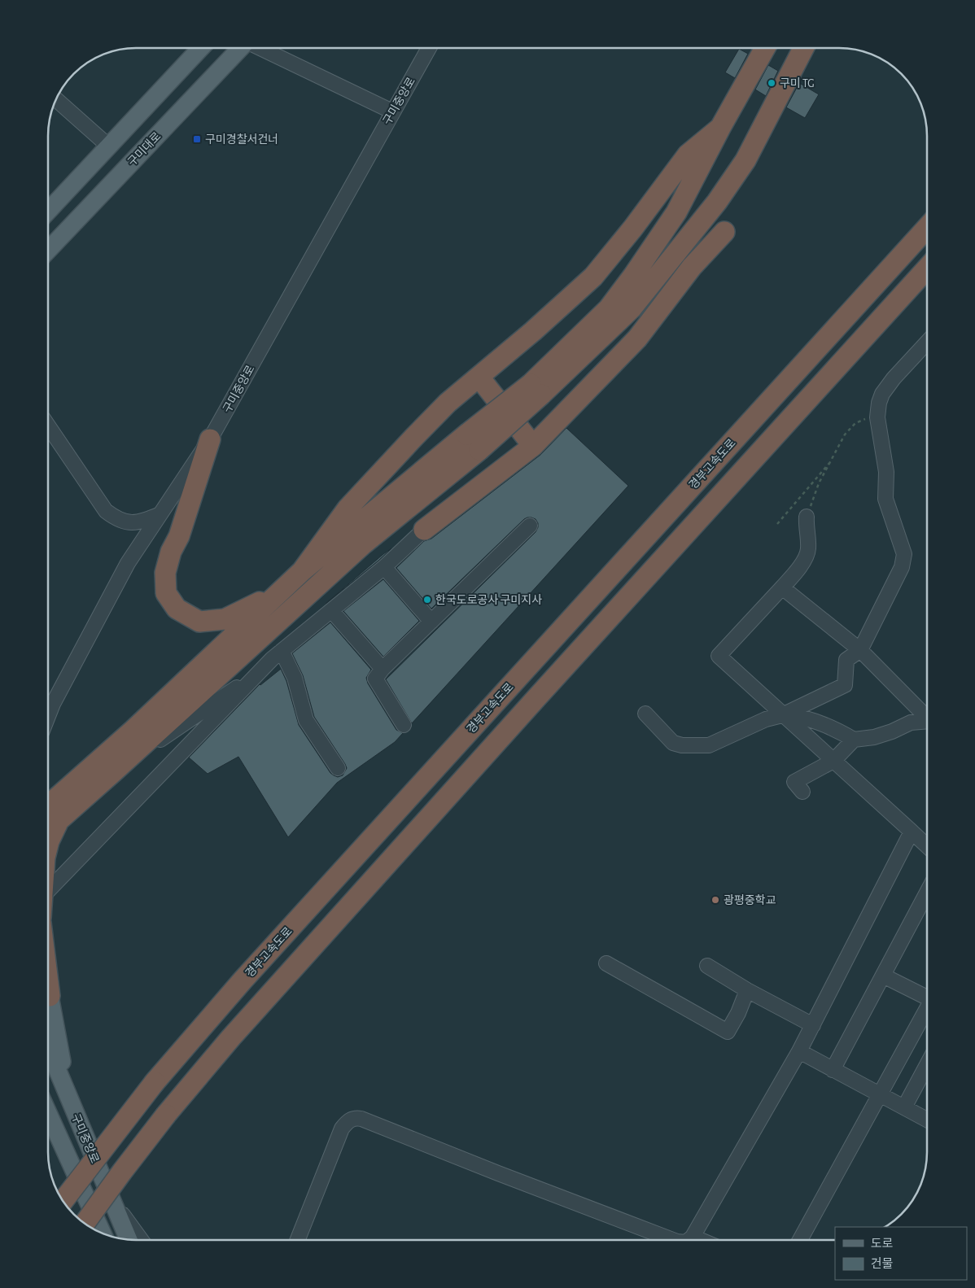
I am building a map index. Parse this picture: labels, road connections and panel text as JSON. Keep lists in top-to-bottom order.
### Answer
{
  "streets": {
    "highway": ["경부고속도로"],
    "main road": ["구미중앙로", "구미대로"]
  },
  "places": {
    "other": ["구미 TG", "한국도로공사 구미지사", "광평중학교"],
    "transit": ["구미경찰서건너"]
  },
  "legend": ["도로", "건물"]
}
